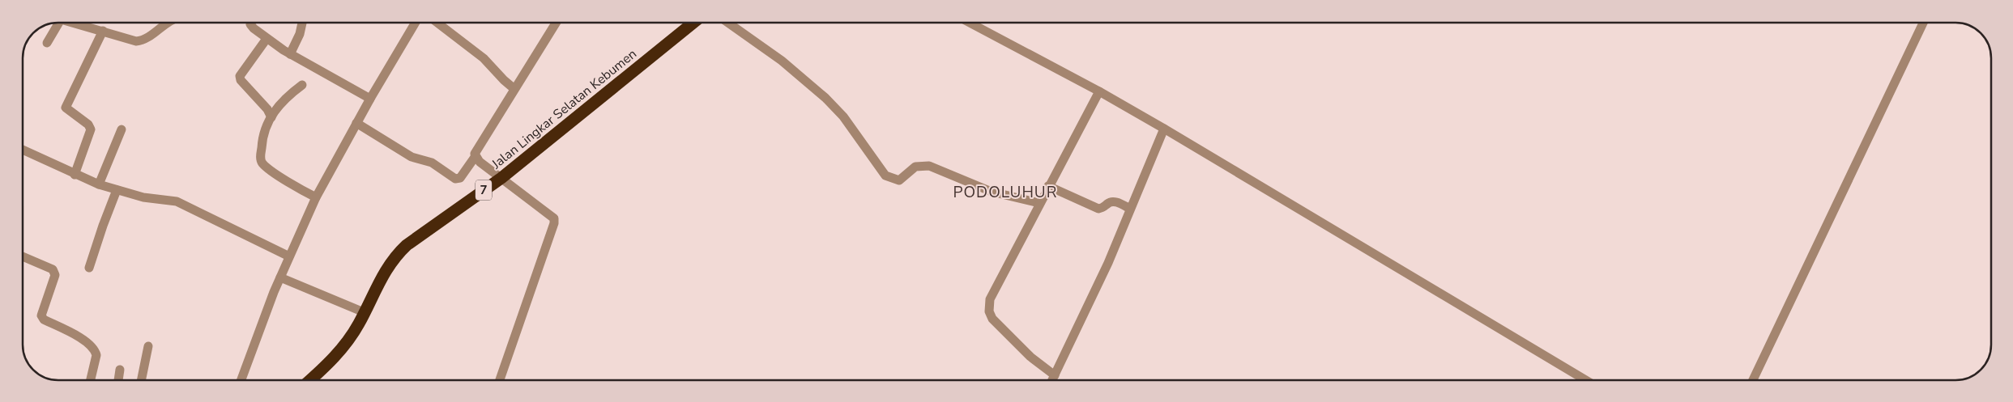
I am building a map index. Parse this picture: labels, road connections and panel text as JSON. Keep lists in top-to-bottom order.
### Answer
{
  "streets": {
    "highway": ["Jalan Lingkar Selatan Kebumen", "7"]
  },
  "districts": ["PODOLUHUR"]
}
